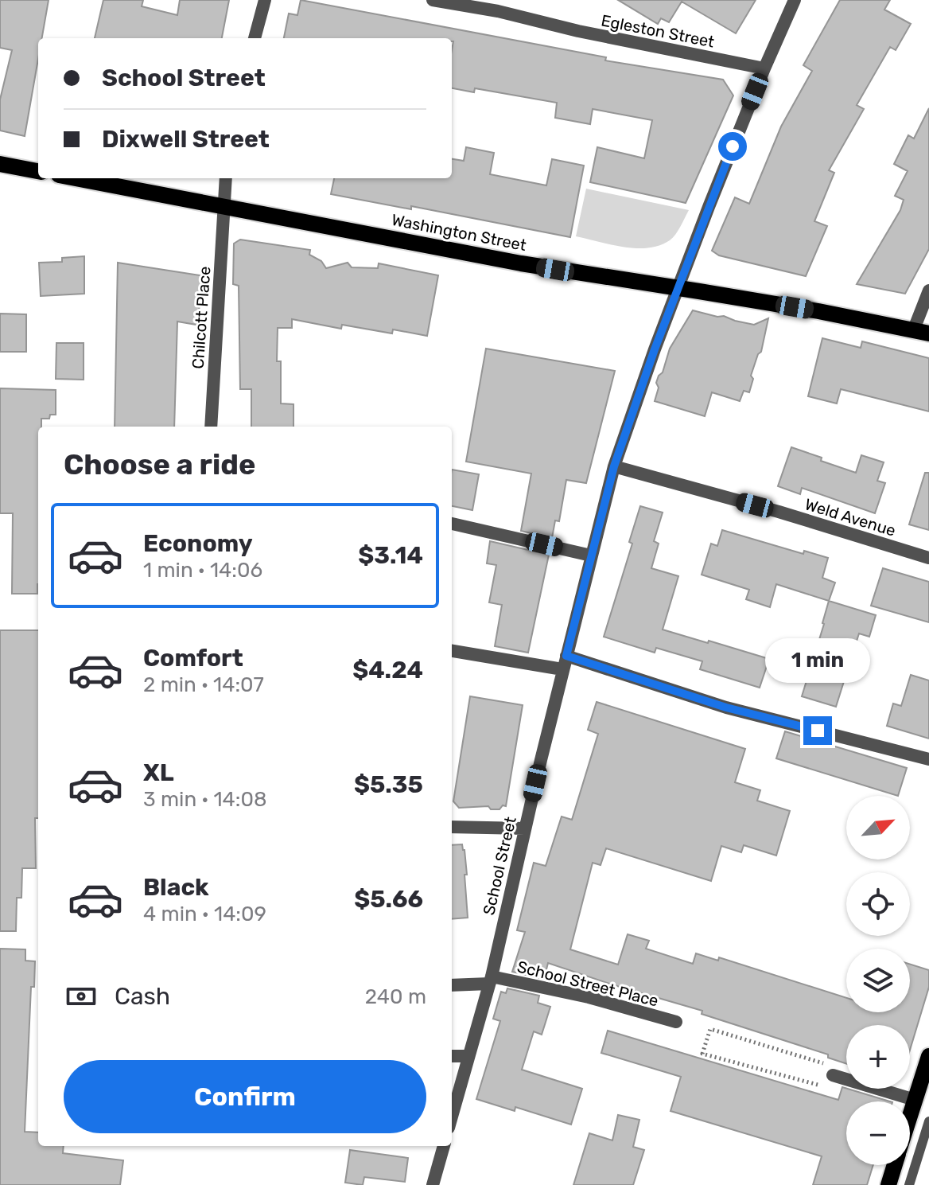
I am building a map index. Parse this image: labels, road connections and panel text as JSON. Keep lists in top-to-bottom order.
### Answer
{
  "streets": {
    "main road": ["Washington Street"],
    "street": [
      "Egleston Street",
      "Chilcott Place",
      "Weld Avenue",
      "School Street",
      "School Street Place"
    ]
  },
  "crossings": [
    ["Egleston Street", "School Street"],
    ["Washington Street", "Chilcott Place"],
    ["Washington Street", "School Street"],
    ["Weld Avenue", "School Street"],
    ["School Street", "School Street Place"]
  ],
  "north": "top right",
  "page": {
    "banner": ["School Street", "Dixwell Street"],
    "heading": "Choose a ride",
    "list": [
      {
        "name": "Economy",
        "note": "1 min · 14:06",
        "value": "$3.14"
      },
      {
        "name": "Comfort",
        "note": "2 min · 14:07",
        "value": "$4.24"
      },
      {
        "name": "XL",
        "note": "3 min · 14:08",
        "value": "$5.35"
      },
      {
        "name": "Black",
        "note": "4 min · 14:09",
        "value": "$5.66"
      }
    ],
    "bubble": "1 min",
    "map_buttons": ["+", "−"],
    "pay": ["Cash", "240 m"],
    "buttons": "Confirm"
  }
}
